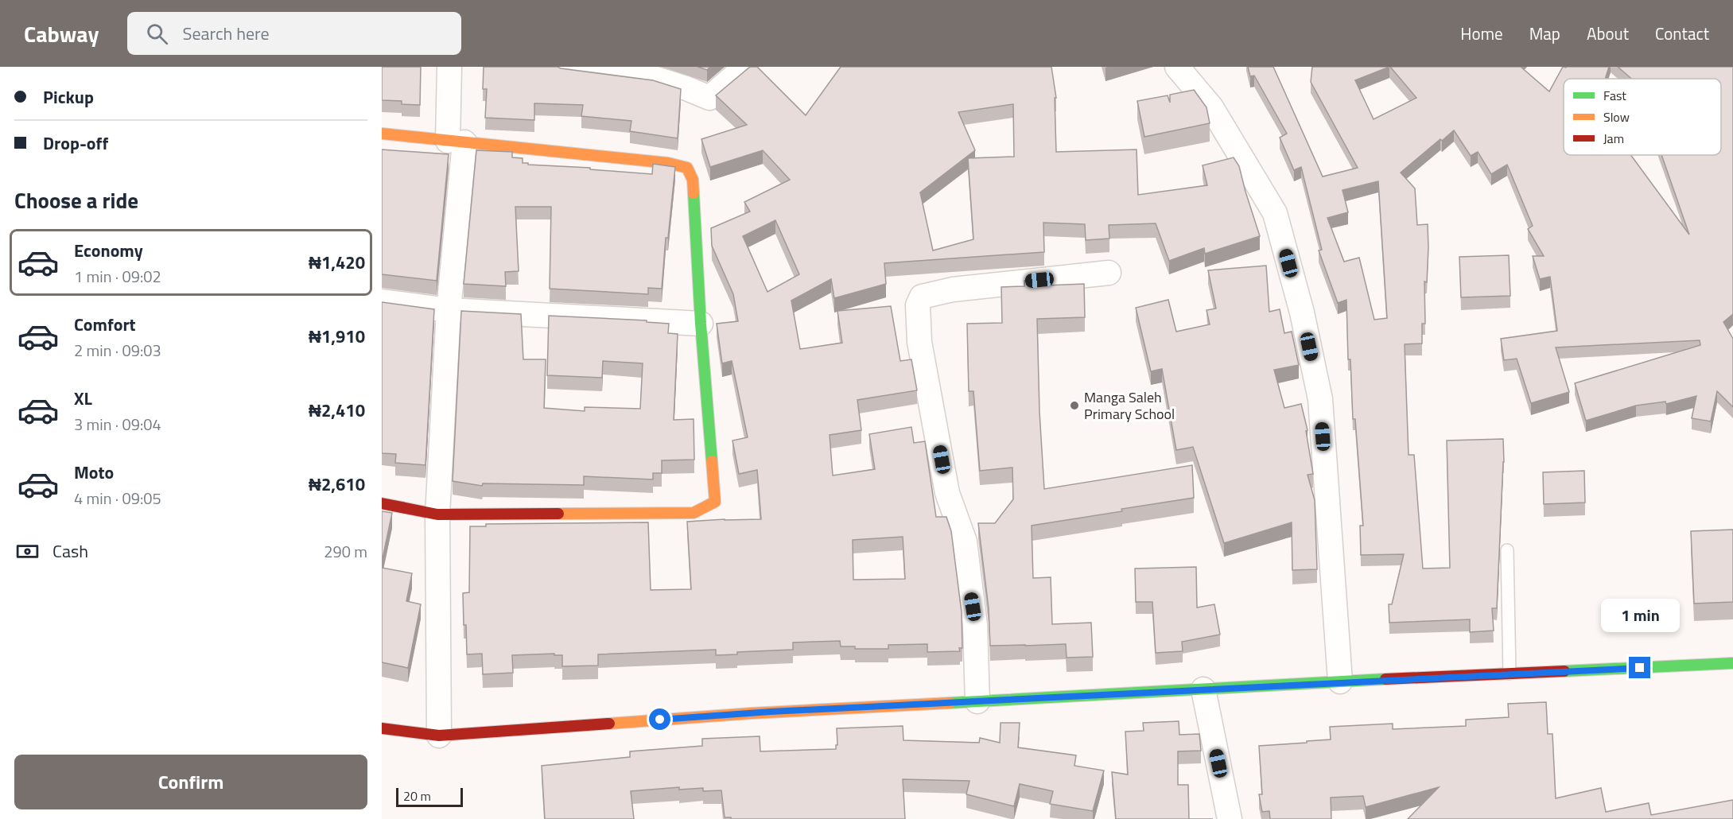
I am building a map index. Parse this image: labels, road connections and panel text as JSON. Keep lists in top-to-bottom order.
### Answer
{
  "places": ["Manga Saleh Primary School"],
  "legend": ["Fast", "Slow", "Jam"],
  "scale_bar": "20 m",
  "page": {
    "header": "Cabway",
    "search": "Search here",
    "nav": [
      "Home",
      "Map",
      "About",
      "Contact"
    ],
    "banner": ["Pickup", "Drop-off"],
    "heading": "Choose a ride",
    "list": [
      {
        "name": "Economy",
        "note": "1 min · 09:02",
        "value": "₦1,420"
      },
      {
        "name": "Comfort",
        "note": "2 min · 09:03",
        "value": "₦1,910"
      },
      {
        "name": "XL",
        "note": "3 min · 09:04",
        "value": "₦2,410"
      },
      {
        "name": "Moto",
        "note": "4 min · 09:05",
        "value": "₦2,610"
      }
    ],
    "pay": ["Cash", "290 m"],
    "bubble": "1 min",
    "buttons": "Confirm",
    "scale": "20 m"
  }
}
